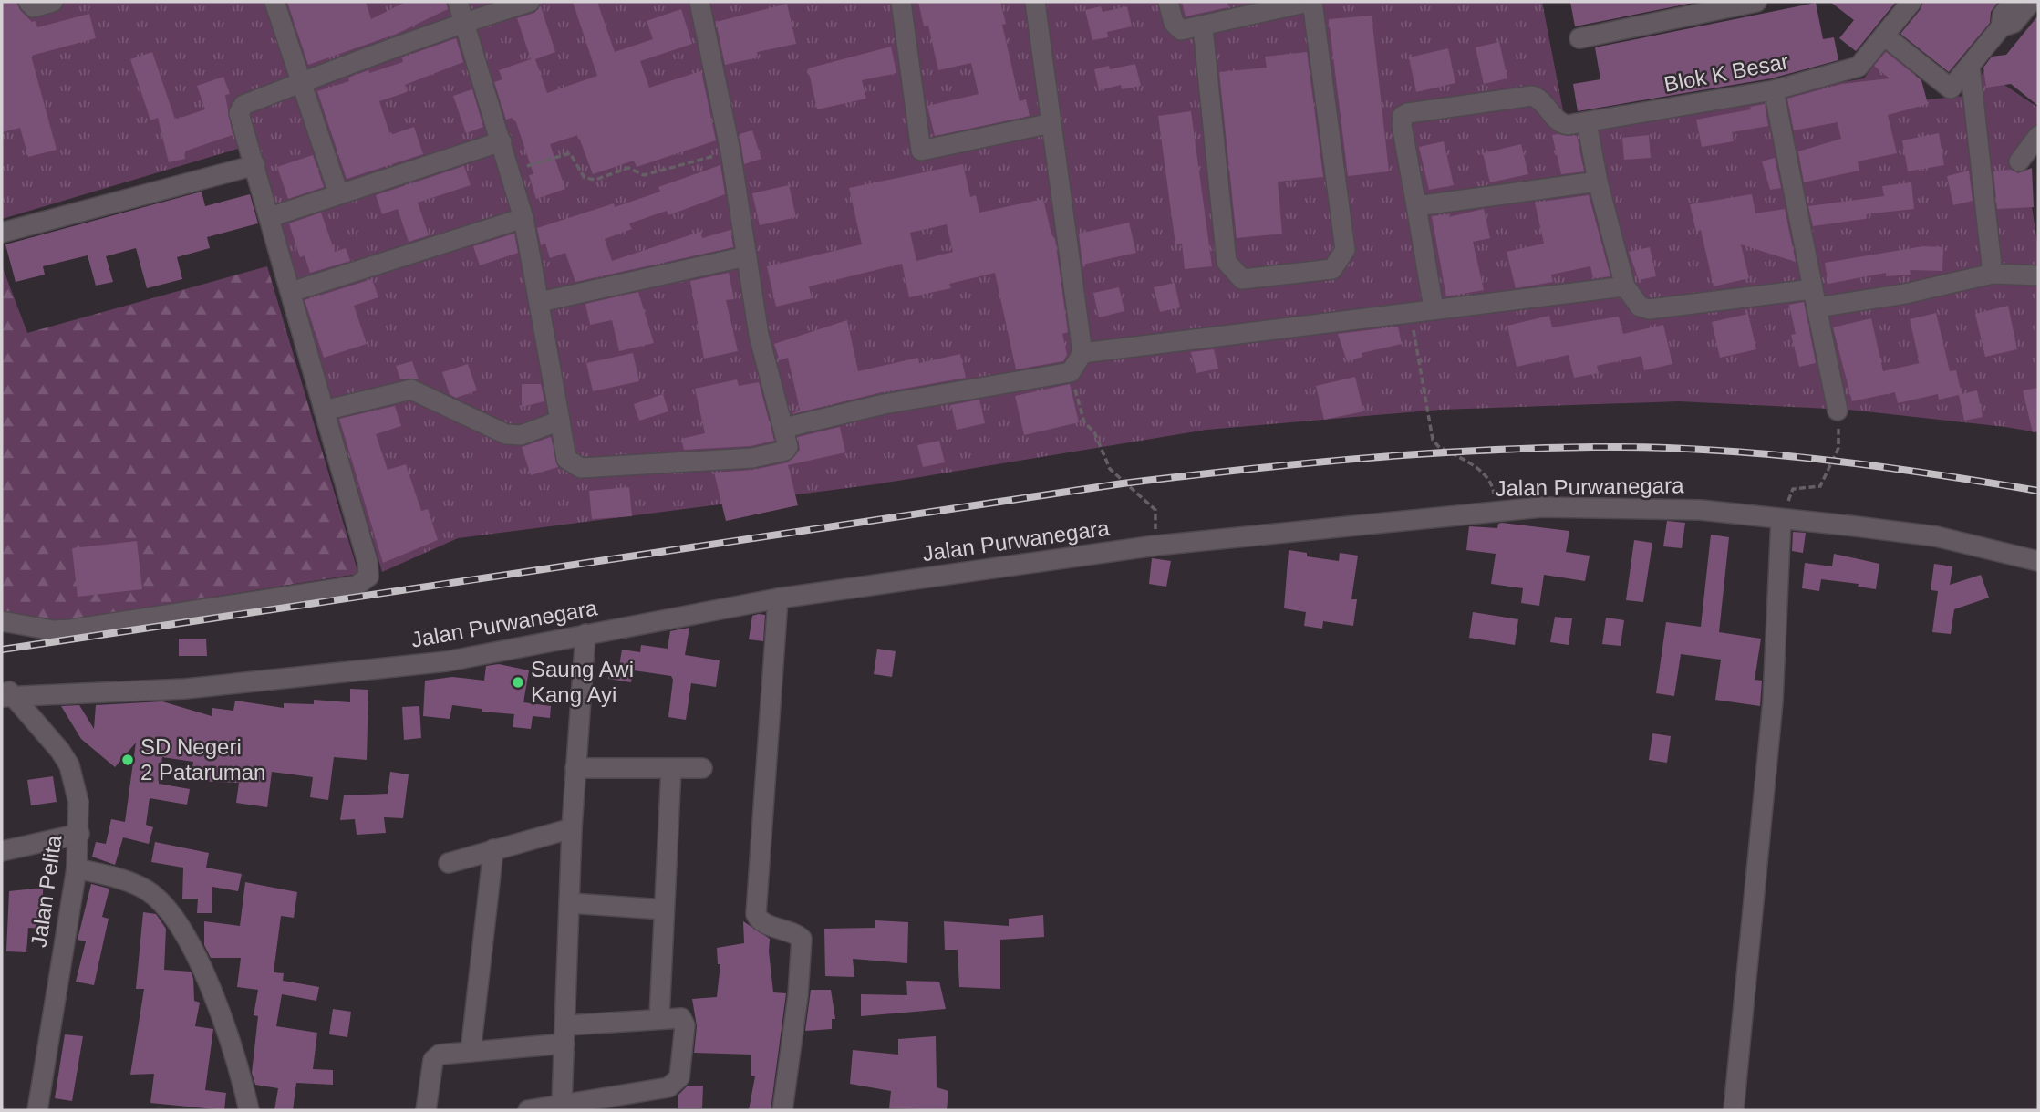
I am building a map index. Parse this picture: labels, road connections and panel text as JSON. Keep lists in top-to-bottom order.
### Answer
{
  "streets": {
    "street": ["Blok K Besar", "Jalan Purwanegara", "Jalan Pelita"]
  },
  "crossings": [
    ["Jalan Purwanegara", "Jalan Pelita"]
  ],
  "places": ["Saung Awi Kang Ayi", "SD Negeri 2 Pataruman"]
}
